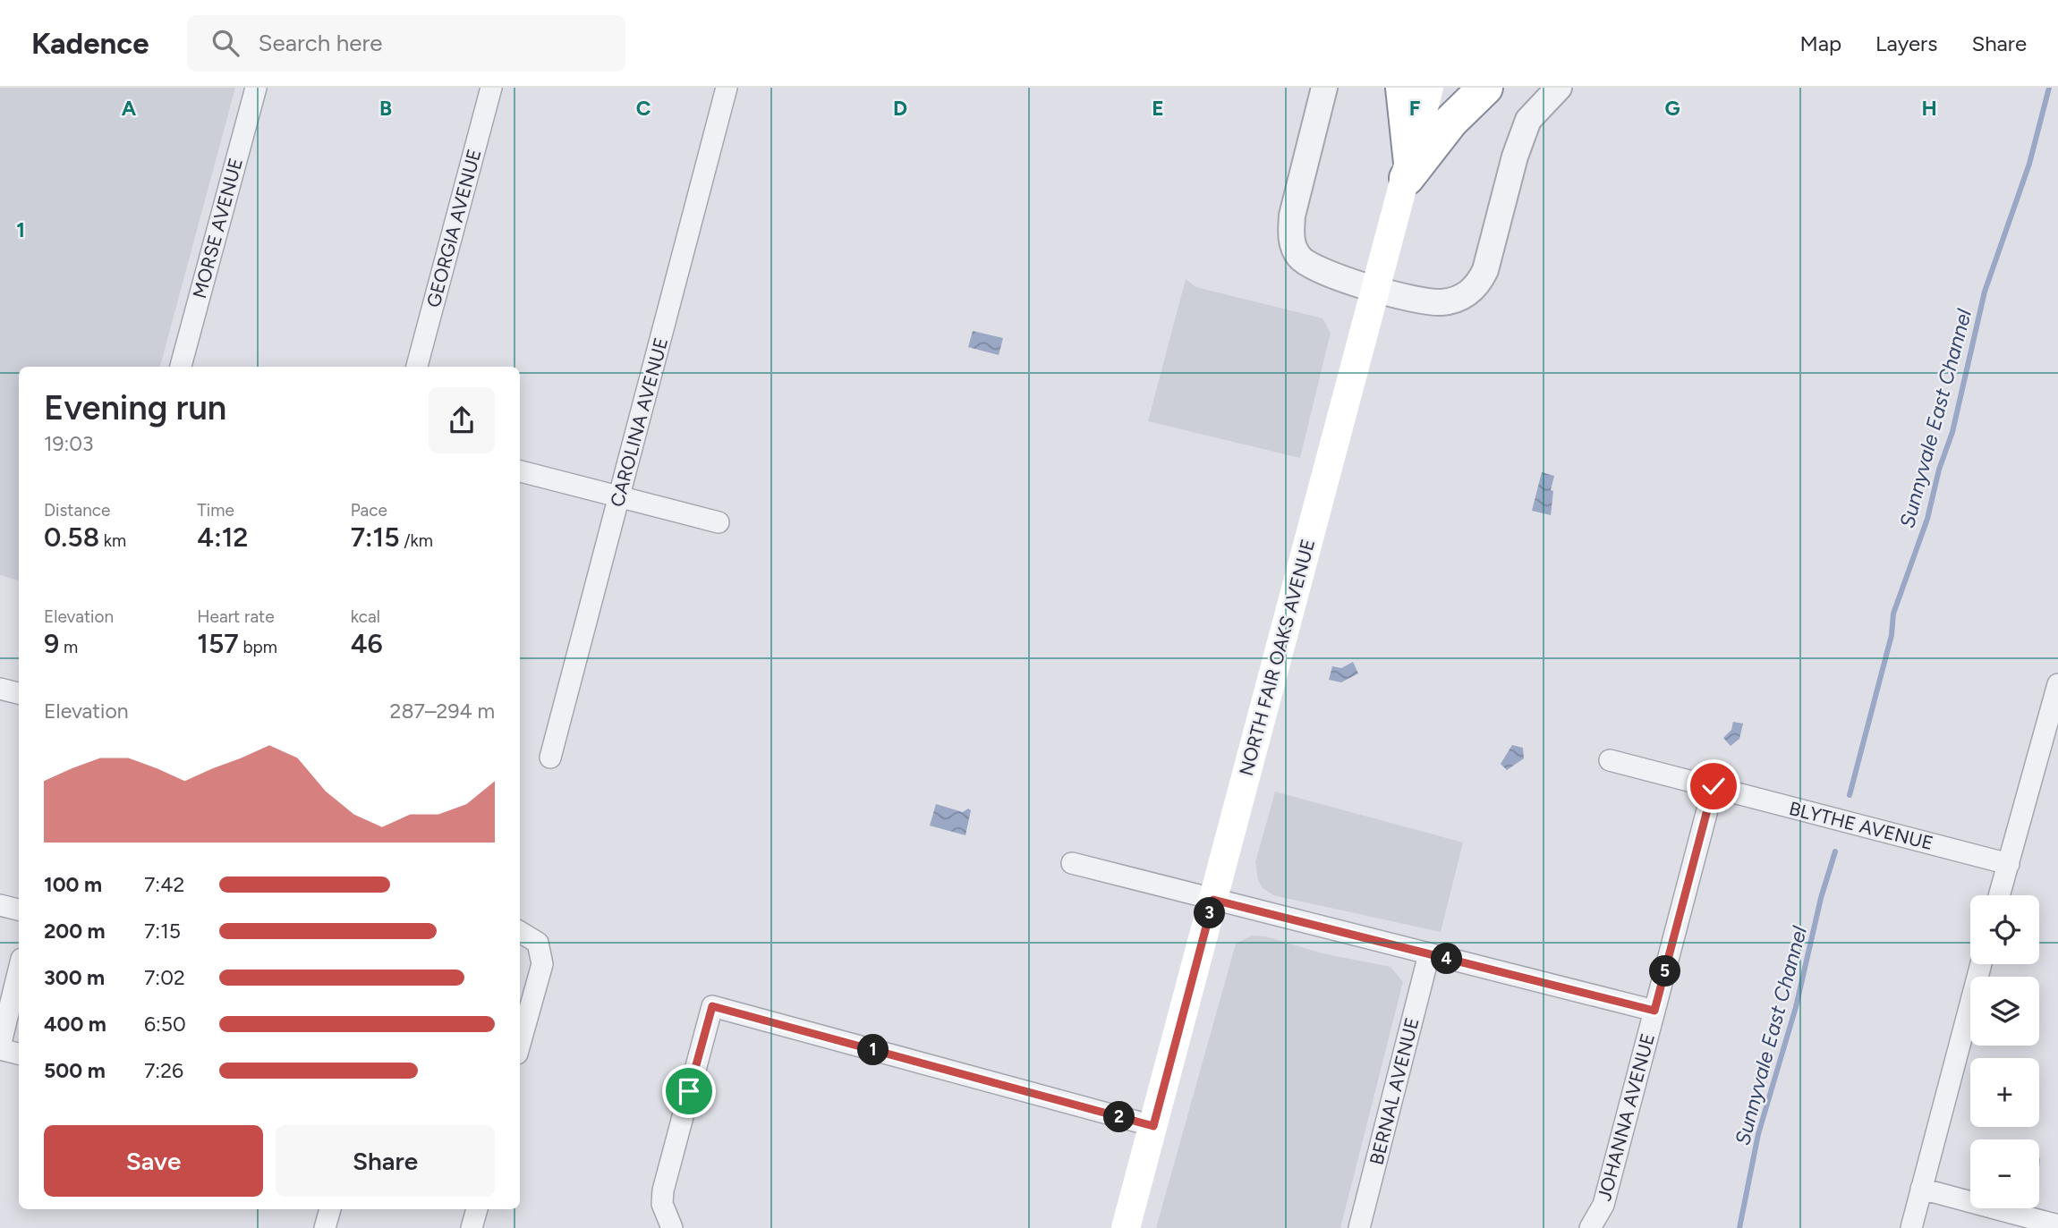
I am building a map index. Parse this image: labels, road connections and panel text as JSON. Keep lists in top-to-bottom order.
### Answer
{
  "streets": {
    "main road": ["NORTH FAIR OAKS AVENUE"],
    "street": [
      "MORSE AVENUE",
      "GEORGIA AVENUE",
      "CAROLINA AVENUE",
      "BLYTHE AVENUE",
      "BERNAL AVENUE",
      "JOHANNA AVENUE"
    ]
  },
  "crossings": [
    ["BLYTHE AVENUE", "JOHANNA AVENUE"]
  ],
  "water": ["Sunnyvale East Channel"],
  "page": {
    "header": "Kadence",
    "search": "Search here",
    "nav": ["Map", "Layers", "Share"],
    "heading": ["Evening run", "19:03"],
    "stats": [
      ["Distance", "0.58 km"],
      ["Time", "4:12"],
      ["Pace", "7:15 /km"],
      ["Elevation", "9 m"],
      ["Heart rate", "157 bpm"],
      ["kcal", "46"]
    ],
    "chart": ["Elevation", "287–294 m"],
    "list": [
      {
        "name": "100 m",
        "note": "7:42"
      },
      {
        "name": "200 m",
        "note": "7:15"
      },
      {
        "name": "300 m",
        "note": "7:02"
      },
      {
        "name": "400 m",
        "note": "6:50"
      },
      {
        "name": "500 m",
        "note": "7:26"
      }
    ],
    "map_buttons": ["+", "−"],
    "pins": [
      "3",
      "4",
      "5",
      "1",
      "2"
    ],
    "buttons": ["Save", "Share"]
  },
  "grid": {
    "columns": [
      "A",
      "B",
      "C",
      "D",
      "E",
      "F",
      "G",
      "H"
    ],
    "rows": ["1"]
  }
}
